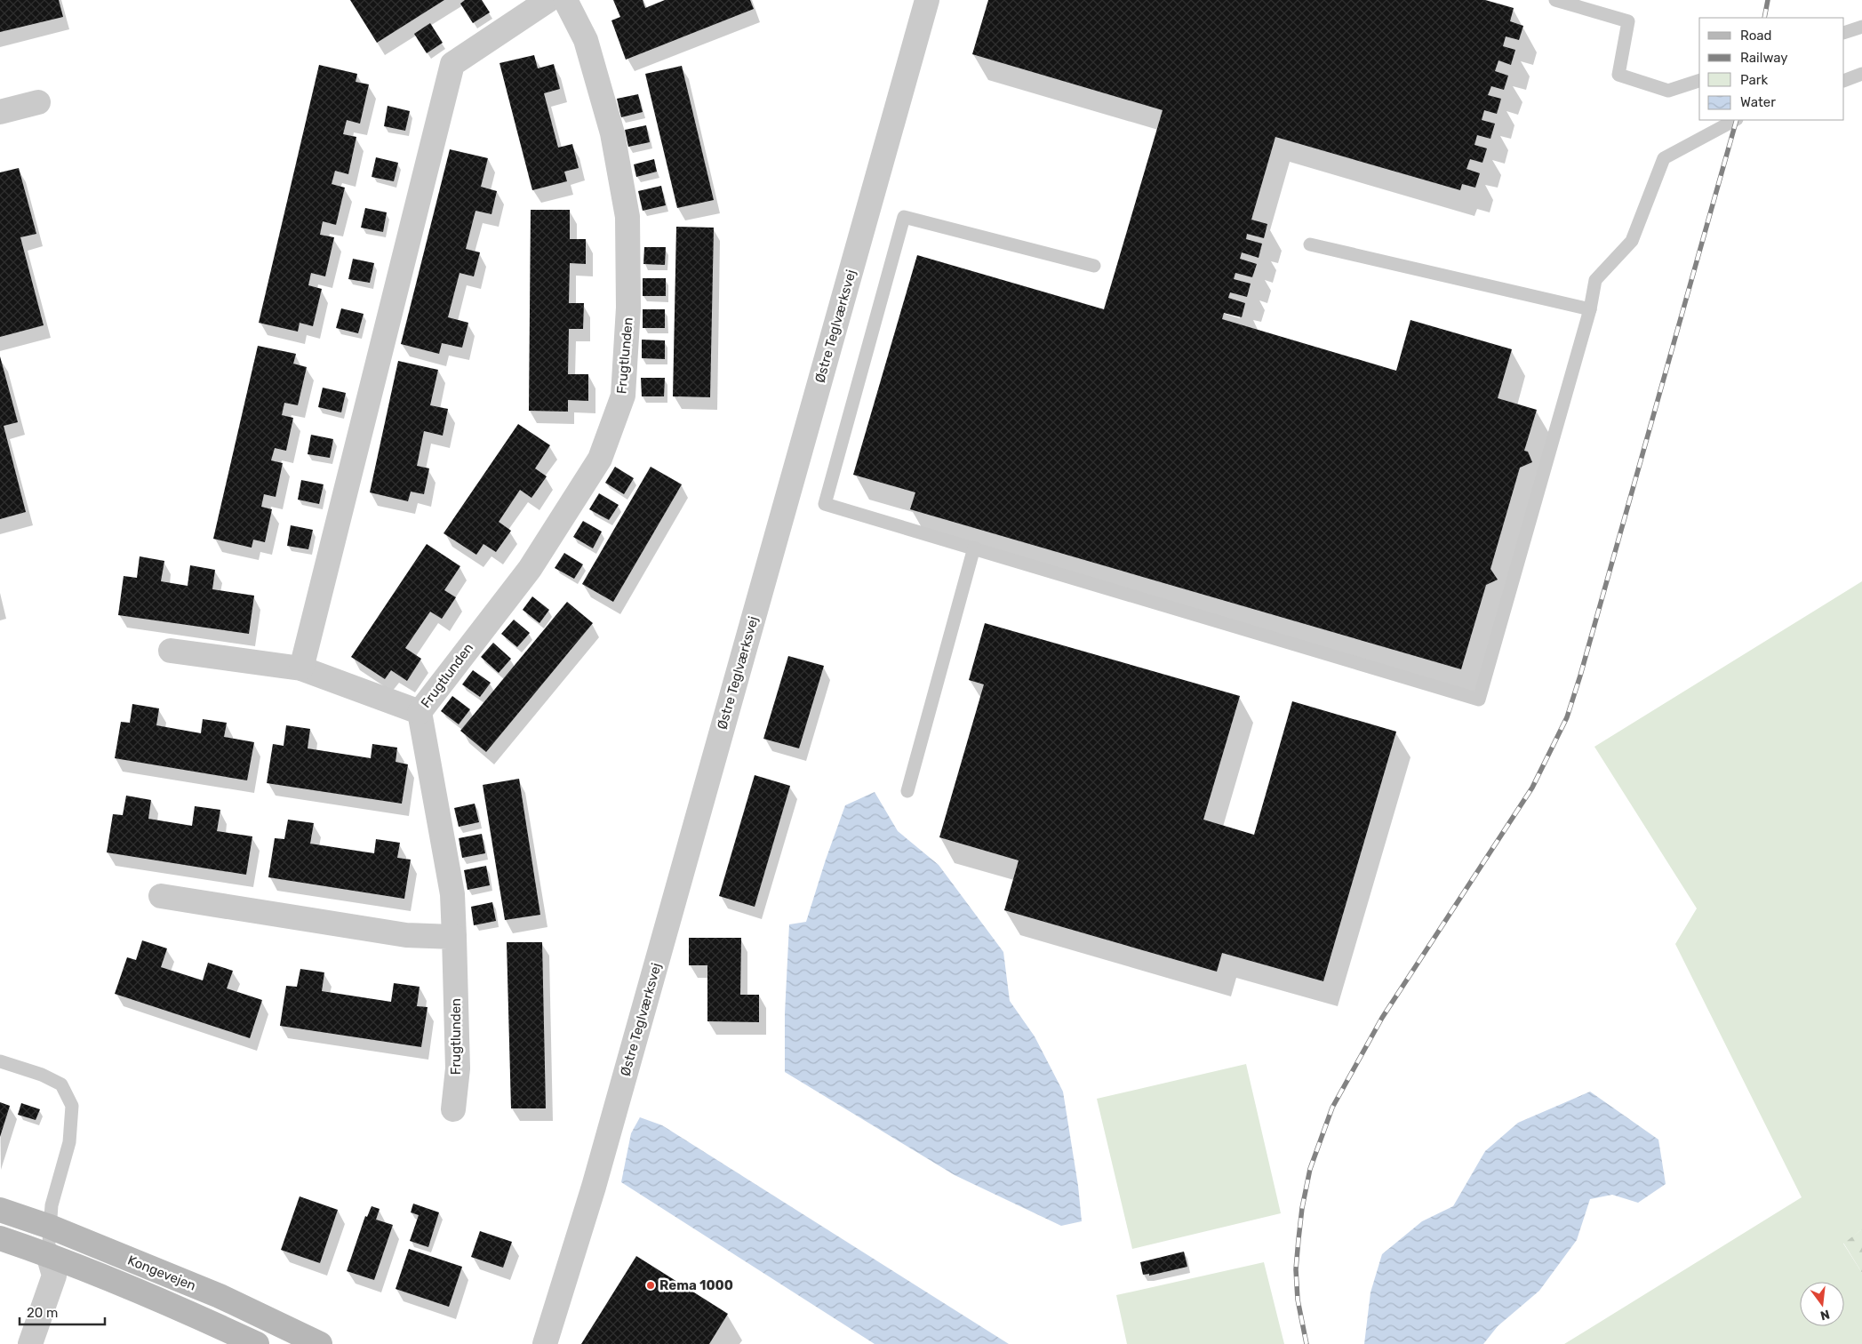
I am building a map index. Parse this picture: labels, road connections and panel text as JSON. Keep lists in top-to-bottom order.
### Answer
{
  "streets": {
    "main road": ["Kongevejen"],
    "street": ["Østre Teglværksvej", "Frugtlunden"]
  },
  "places": ["Rema 1000"],
  "legend": [
    "Road",
    "Railway",
    "Park",
    "Water"
  ],
  "scale_bar": "20 m",
  "north": "bottom"
}
